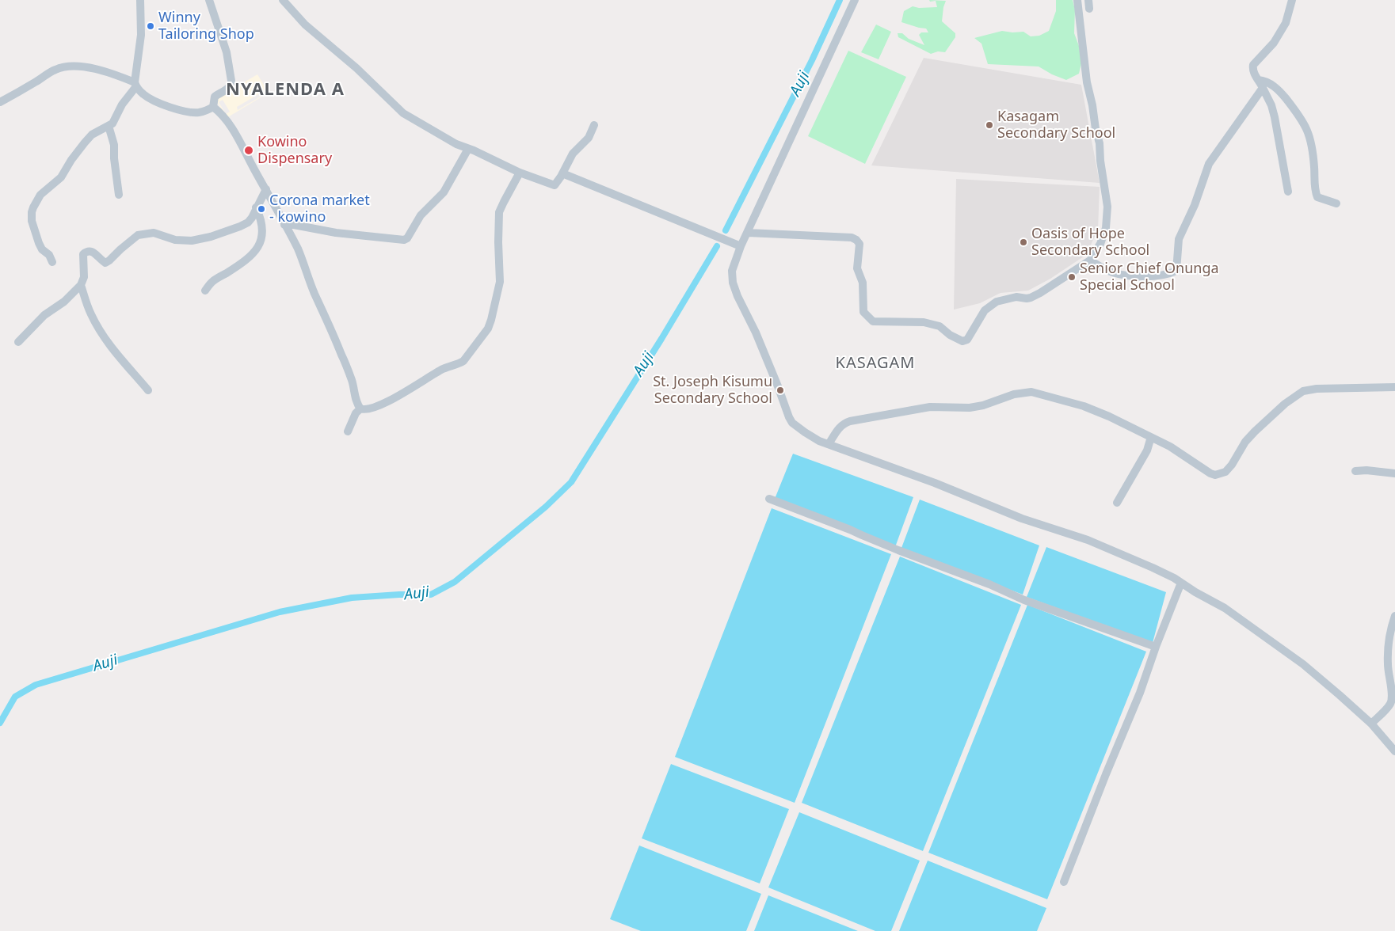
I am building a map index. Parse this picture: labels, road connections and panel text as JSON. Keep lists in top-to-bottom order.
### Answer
{
  "districts": ["NYALENDA A", "KASAGAM"],
  "water": ["Auji"],
  "places": [
    "Winny Tailoring Shop",
    "Kasagam Secondary School",
    "Kowino Dispensary",
    "Corona market - kowino",
    "Oasis of Hope Secondary School",
    "Senior Chief Onunga Special School",
    "St. Joseph Kisumu Secondary School"
  ]
}
